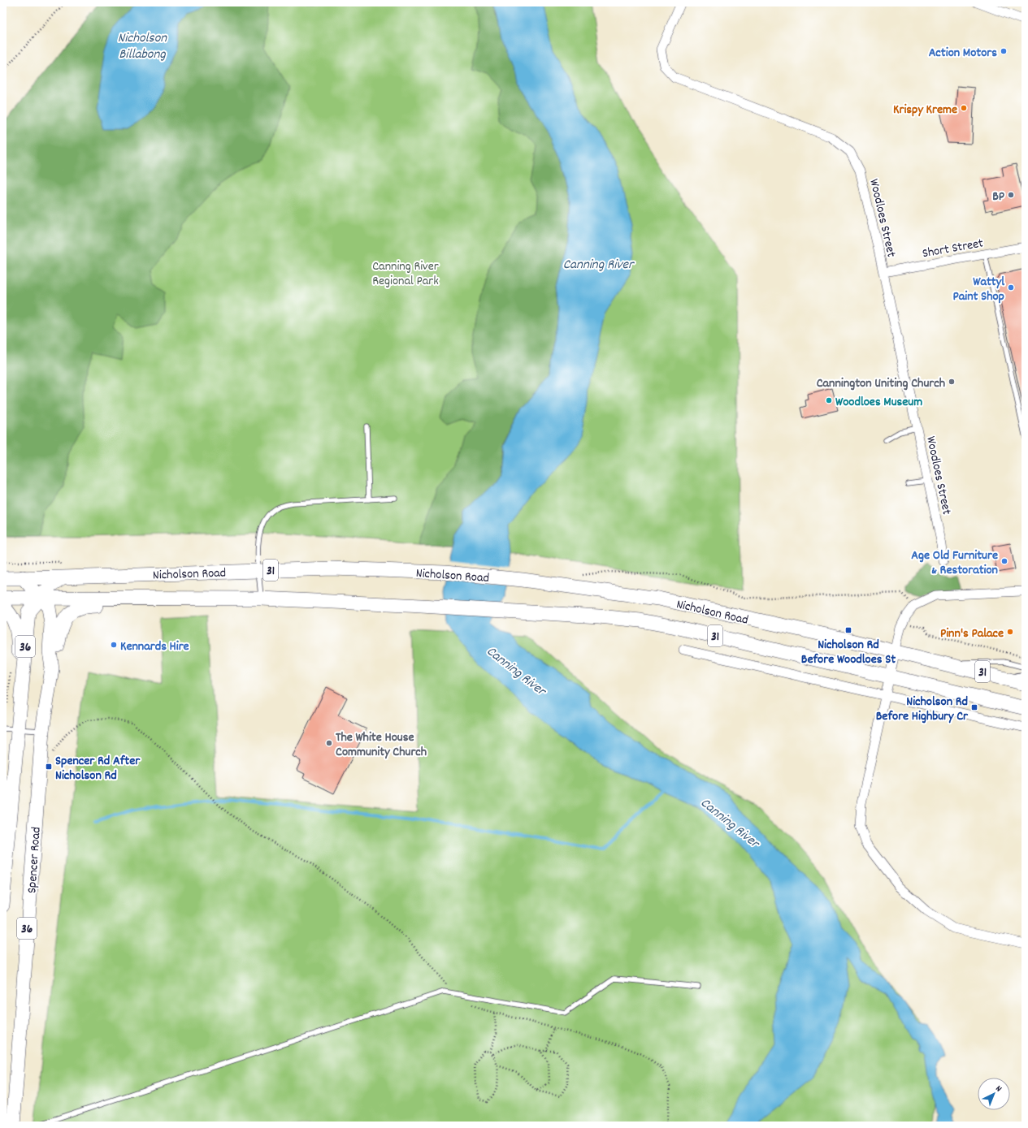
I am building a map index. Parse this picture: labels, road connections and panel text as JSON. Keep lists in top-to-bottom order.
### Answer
{
  "streets": {
    "main road": [
      "31",
      "Nicholson Road",
      "36",
      "Spencer Road"
    ],
    "street": ["Woodloes Street", "Short Street"]
  },
  "crossings": [
    ["Woodloes Street", "Short Street"],
    ["Nicholson Road", "Spencer Road"],
    ["36", "Spencer Road"]
  ],
  "water": ["Nicholson Billabong", "Canning River"],
  "parks": ["Canning River Regional Park"],
  "places": {
    "other": [
      "Action Motors",
      "Krispy Kreme",
      "BP",
      "Wattyl Paint Shop",
      "Cannington Uniting Church",
      "Woodloes Museum",
      "Age Old Furniture & Restoration",
      "Pinn's Palace",
      "Kennards Hire",
      "The White House Community Church"
    ],
    "transit": ["Nicholson Rd Before Woodloes St", "Nicholson Rd Before Highbury Cr", "Spencer Rd After Nicholson Rd"]
  },
  "north": "top right"
}
